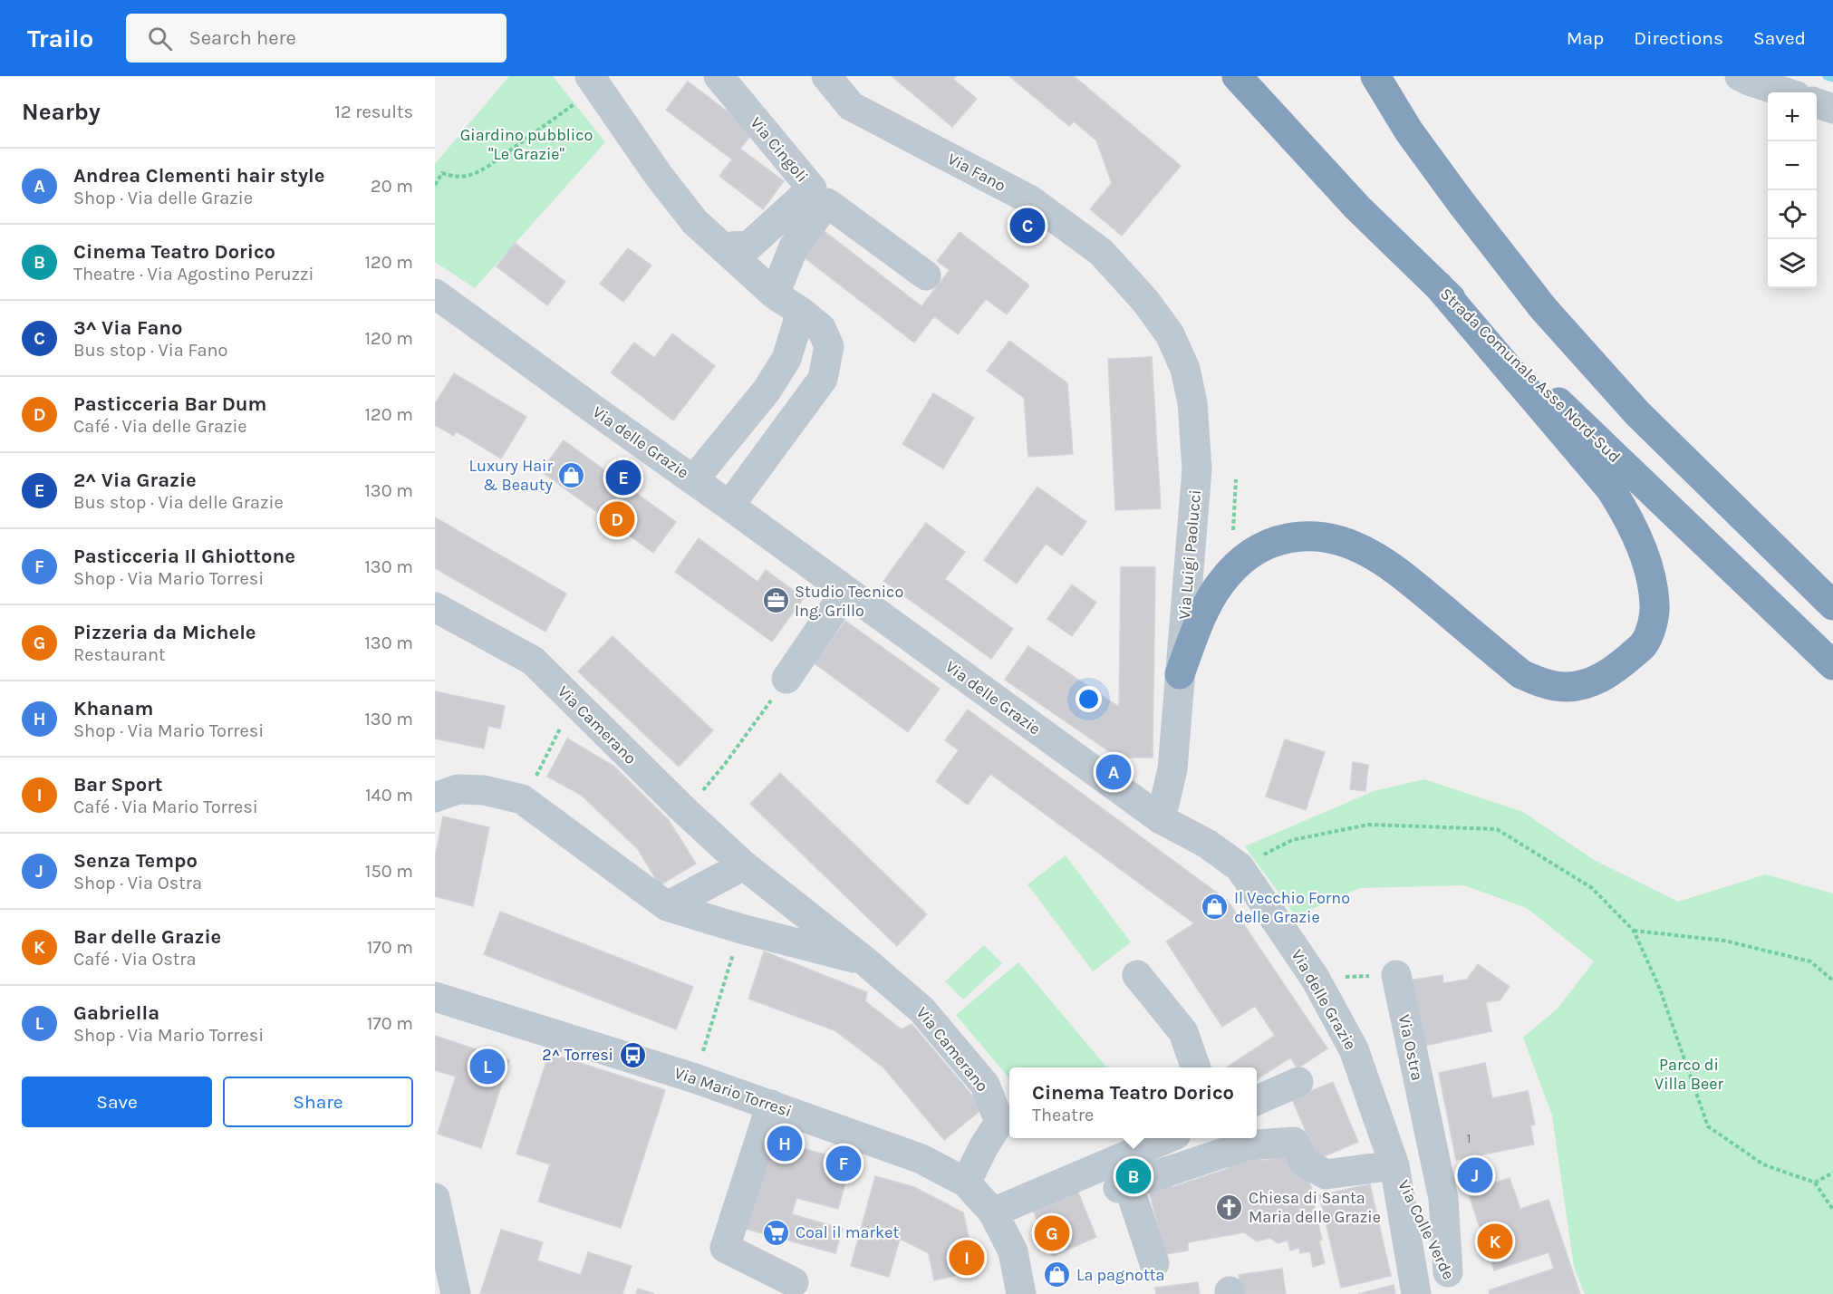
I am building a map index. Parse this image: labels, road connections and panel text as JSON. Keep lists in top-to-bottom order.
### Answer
{
  "streets": {
    "highway": ["Strada Comunale Asse Nord-Sud"],
    "street": [
      "Via Cingoli",
      "Via Fano",
      "Via delle Grazie",
      "Via Luigi Paolucci",
      "Via Camerano",
      "Via Ostra",
      "Via Mario Torresi",
      "Via Colle Verde"
    ]
  },
  "crossings": [
    ["Via Fano", "Via Luigi Paolucci"],
    ["Via delle Grazie", "Via Luigi Paolucci"],
    ["Via delle Grazie", "Via Colle Verde"],
    ["Via Camerano", "Via Mario Torresi"],
    ["Via Ostra", "Via Colle Verde"]
  ],
  "parks": ["Giardino pubblico \"Le Grazie\"", "Parco di Villa Beer"],
  "places": {
    "shop": ["Luxury Hair & Beauty", "Il Vecchio Forno delle Grazie", "La pagnotta"],
    "office": ["Studio Tecnico Ing. Grillo"],
    "bus stop": ["2^ Torresi"],
    "church": ["Chiesa di Santa Maria delle Grazie"],
    "supermarket": ["Coal il market"]
  },
  "house_numbers": ["1"],
  "page": {
    "header": "Trailo",
    "search": "Search here",
    "nav": ["Map", "Directions", "Saved"],
    "heading": ["Nearby", "12 results"],
    "map_buttons": ["+", "−"],
    "list": [
      {
        "mark": "A",
        "name": "Andrea Clementi hair style",
        "note": "Shop · Via delle Grazie",
        "value": "20 m"
      },
      {
        "mark": "B",
        "name": "Cinema Teatro Dorico",
        "note": "Theatre · Via Agostino Peruzzi",
        "value": "120 m"
      },
      {
        "mark": "C",
        "name": "3^ Via Fano",
        "note": "Bus stop · Via Fano",
        "value": "120 m"
      },
      {
        "mark": "D",
        "name": "Pasticceria Bar Dum",
        "note": "Café · Via delle Grazie",
        "value": "120 m"
      },
      {
        "mark": "E",
        "name": "2^ Via Grazie",
        "note": "Bus stop · Via delle Grazie",
        "value": "130 m"
      },
      {
        "mark": "F",
        "name": "Pasticceria Il Ghiottone",
        "note": "Shop · Via Mario Torresi",
        "value": "130 m"
      },
      {
        "mark": "G",
        "name": "Pizzeria da Michele",
        "note": "Restaurant",
        "value": "130 m"
      },
      {
        "mark": "H",
        "name": "Khanam",
        "note": "Shop · Via Mario Torresi",
        "value": "130 m"
      },
      {
        "mark": "I",
        "name": "Bar Sport",
        "note": "Café · Via Mario Torresi",
        "value": "140 m"
      },
      {
        "mark": "J",
        "name": "Senza Tempo",
        "note": "Shop · Via Ostra",
        "value": "150 m"
      },
      {
        "mark": "K",
        "name": "Bar delle Grazie",
        "note": "Café · Via Ostra",
        "value": "170 m"
      },
      {
        "mark": "L",
        "name": "Gabriella",
        "note": "Shop · Via Mario Torresi",
        "value": "170 m"
      }
    ],
    "pins": [
      "C",
      "E",
      "D",
      "A",
      "L",
      "H",
      "F",
      "J",
      "B",
      "G",
      "K",
      "I"
    ],
    "buttons": ["Save", "Share"],
    "popup": ["Cinema Teatro Dorico", "Theatre"]
  }
}
